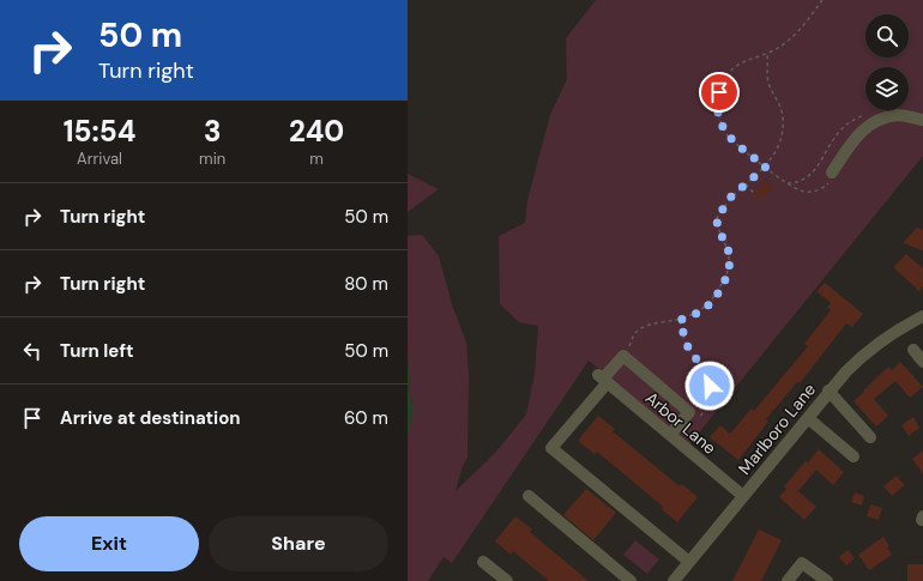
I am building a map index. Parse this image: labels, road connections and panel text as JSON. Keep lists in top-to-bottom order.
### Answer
{
  "streets": {
    "street": ["Arbor Lane", "Marlboro Lane"]
  },
  "crossings": [
    ["Arbor Lane", "Marlboro Lane"]
  ],
  "page": {
    "turn": ["50 m", "Turn right"],
    "eta": [
      "15:54",
      "Arrival",
      "3",
      "min",
      "240",
      "m"
    ],
    "list": [
      {
        "name": "Turn right",
        "value": "50 m"
      },
      {
        "name": "Turn right",
        "value": "80 m"
      },
      {
        "name": "Turn left",
        "value": "50 m"
      },
      {
        "name": "Arrive at destination",
        "value": "60 m"
      }
    ],
    "buttons": ["Exit", "Share"]
  }
}
